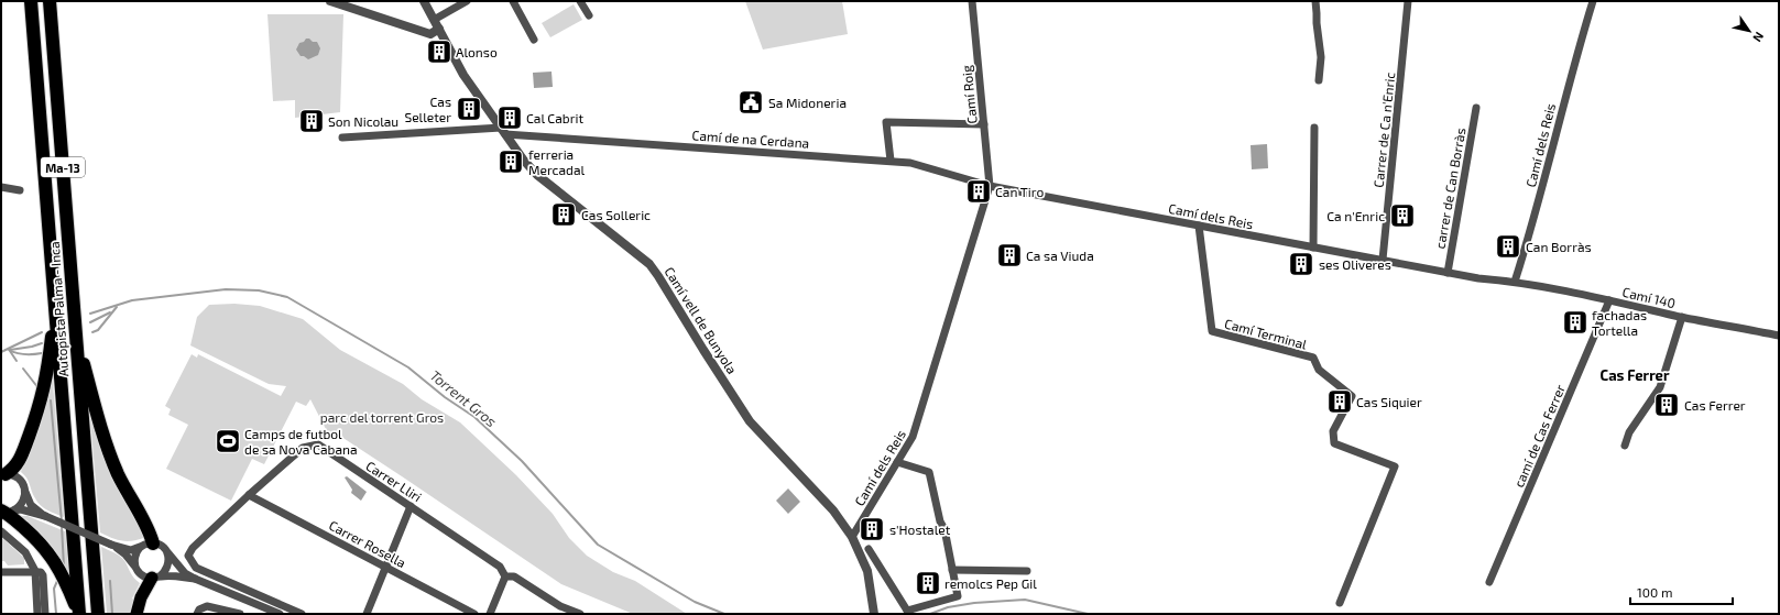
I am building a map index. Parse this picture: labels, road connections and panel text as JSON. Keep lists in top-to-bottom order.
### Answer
{
  "streets": {
    "highway": ["Ma-13", "Autopista Palma - Inca"],
    "street": [
      "Camí Roig",
      "Carrer de Ca n'Enric",
      "Camí de na Cerdana",
      "Camí dels Reis",
      "carrer de Can Borràs",
      "Camí 140",
      "Camí vell de Bunyola",
      "Camí Terminal",
      "camí de Cas Ferrer",
      "Carrer Lliri",
      "Carrer Rosella"
    ]
  },
  "crossings": [
    ["Camí Roig", "Camí de na Cerdana"],
    ["Camí Roig", "Camí dels Reis"],
    ["Carrer de Ca n'Enric", "Camí dels Reis"],
    ["Camí de na Cerdana", "Camí dels Reis"],
    ["Camí de na Cerdana", "Camí vell de Bunyola"],
    ["Camí dels Reis", "carrer de Can Borràs"],
    ["Camí dels Reis", "Camí 140"],
    ["Camí dels Reis", "Camí vell de Bunyola"],
    ["Camí dels Reis", "Camí Terminal"],
    ["Camí 140", "camí de Cas Ferrer"],
    ["Carrer Lliri", "Carrer Rosella"]
  ],
  "districts": ["Cas Ferrer"],
  "water": ["Torrent Gros"],
  "parks": ["parc del torrent Gros"],
  "places": {
    "building": [
      "Alonso",
      "Cas Selleter",
      "Cal Cabrit",
      "Son Nicolau",
      "ferreria Mercadal",
      "Can Tiro",
      "Cas Solleric",
      "Ca n'Enric",
      "Can Borràs",
      "Ca sa Viuda",
      "ses Oliveres",
      "fachadas Tortella",
      "Cas Siquier",
      "Cas Ferrer",
      "s'Hostalet",
      "remolcs Pep Gil"
    ],
    "public building": ["Sa Midoneria"],
    "sports": ["Camps de futbol de sa Nova Cabana"]
  },
  "scale_bar": "100 m",
  "north": "bottom right"
}
